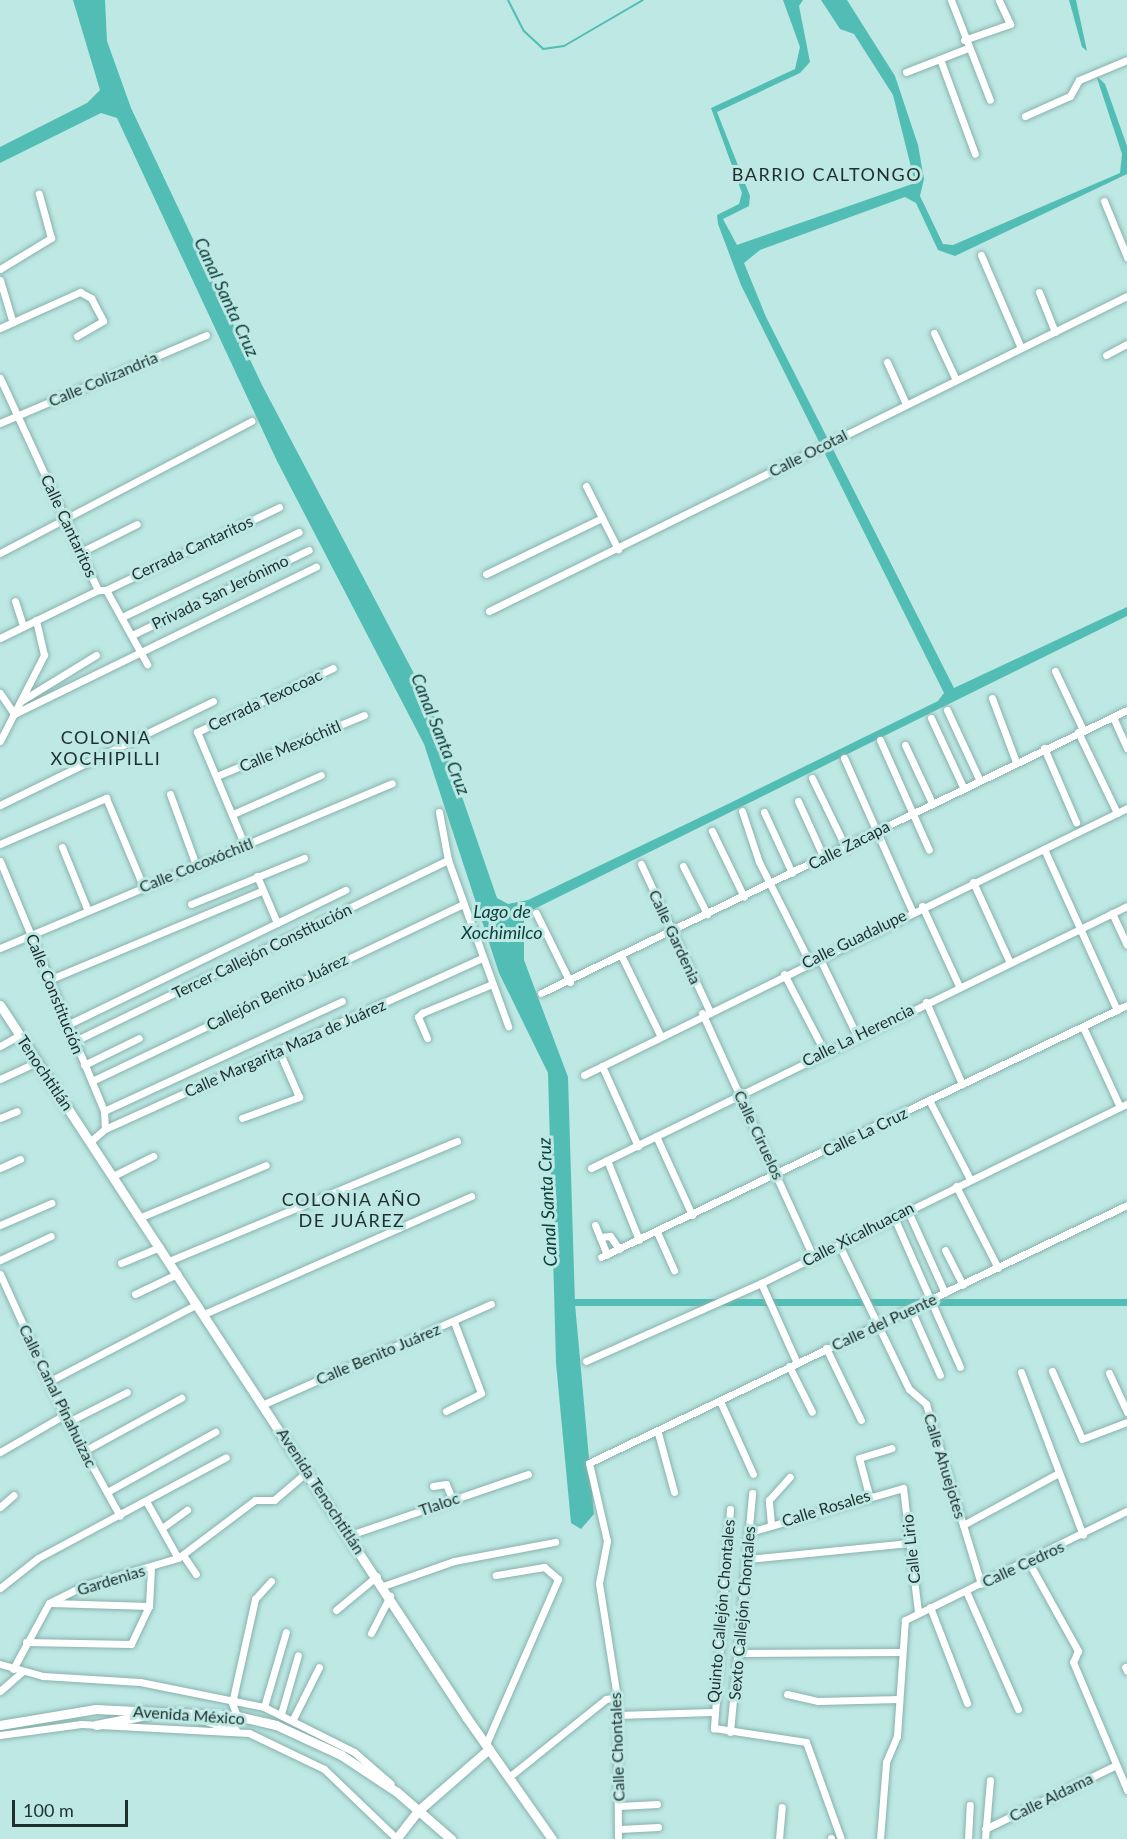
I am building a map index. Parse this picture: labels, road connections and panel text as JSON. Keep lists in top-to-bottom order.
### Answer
{
  "streets": {
    "main road": ["Tenochtitlán", "Avenida Tenochtitlán", "Avenida México"],
    "street": [
      "Calle Colizandria",
      "Calle Ocotal",
      "Calle Cantaritos",
      "Cerrada Cantaritos",
      "Privada San Jerónimo",
      "Cerrada Texocoac",
      "Calle Mexóchitl",
      "Calle Zacapa",
      "Calle Cocoxóchitl",
      "Calle Gardenia",
      "Calle Guadalupe",
      "Tercer Callejón Constitución",
      "Callejón Benito Juárez",
      "Calle Constitución",
      "Calle La Herencia",
      "Calle Margarita Maza de Juárez",
      "Calle La Cruz",
      "Calle Ciruelos",
      "Calle Xicalhuacan",
      "Calle del Puente",
      "Calle Benito Juárez",
      "Calle Canal Pinahuizac",
      "Calle Ahuejotes",
      "Tlaloc",
      "Calle Rosales",
      "Calle Lirio",
      "Calle Cedros",
      "Gardenias",
      "Quinto Callejón Chontales",
      "Sexto Callejón Chontales",
      "Calle Chontales",
      "Calle Aldama"
    ]
  },
  "crossings": [
    ["Calle Colizandria", "Calle Cantaritos"],
    ["Calle Cantaritos", "Cerrada Cantaritos"],
    ["Calle Cantaritos", "Privada San Jerónimo"],
    ["Cerrada Texocoac", "Calle Mexóchitl"],
    ["Calle Zacapa", "Calle Gardenia"],
    ["Calle Cocoxóchitl", "Calle Constitución"],
    ["Calle Gardenia", "Calle Guadalupe"],
    ["Calle Gardenia", "Calle Ciruelos"],
    ["Calle Guadalupe", "Calle Ciruelos"],
    ["Tercer Callejón Constitución", "Calle Constitución"],
    ["Callejón Benito Juárez", "Calle Constitución"],
    ["Calle Constitución", "Calle Margarita Maza de Juárez"],
    ["Calle La Herencia", "Calle Ciruelos"],
    ["Calle Margarita Maza de Juárez", "Tenochtitlán"],
    ["Calle Margarita Maza de Juárez", "Avenida Tenochtitlán"],
    ["Tenochtitlán", "Avenida Tenochtitlán"],
    ["Calle La Cruz", "Calle Ciruelos"],
    ["Calle Ciruelos", "Calle Xicalhuacan"],
    ["Calle Xicalhuacan", "Calle Ahuejotes"],
    ["Calle del Puente", "Calle Ahuejotes"],
    ["Calle del Puente", "Calle Chontales"],
    ["Calle Benito Juárez", "Avenida Tenochtitlán"],
    ["Calle Ahuejotes", "Calle Cedros"],
    ["Avenida Tenochtitlán", "Tlaloc"],
    ["Avenida Tenochtitlán", "Gardenias"],
    ["Calle Rosales", "Calle Lirio"],
    ["Calle Rosales", "Sexto Callejón Chontales"],
    ["Calle Lirio", "Calle Cedros"],
    ["Quinto Callejón Chontales", "Sexto Callejón Chontales"],
    ["Quinto Callejón Chontales", "Calle Chontales"]
  ],
  "districts": ["BARRIO CALTONGO", "COLONIA XOCHIPILLI", "COLONIA AÑO DE JUÁREZ"],
  "water": ["Canal Santa Cruz", "Lago de Xochimilco"],
  "scale_bar": "100 m"
}
